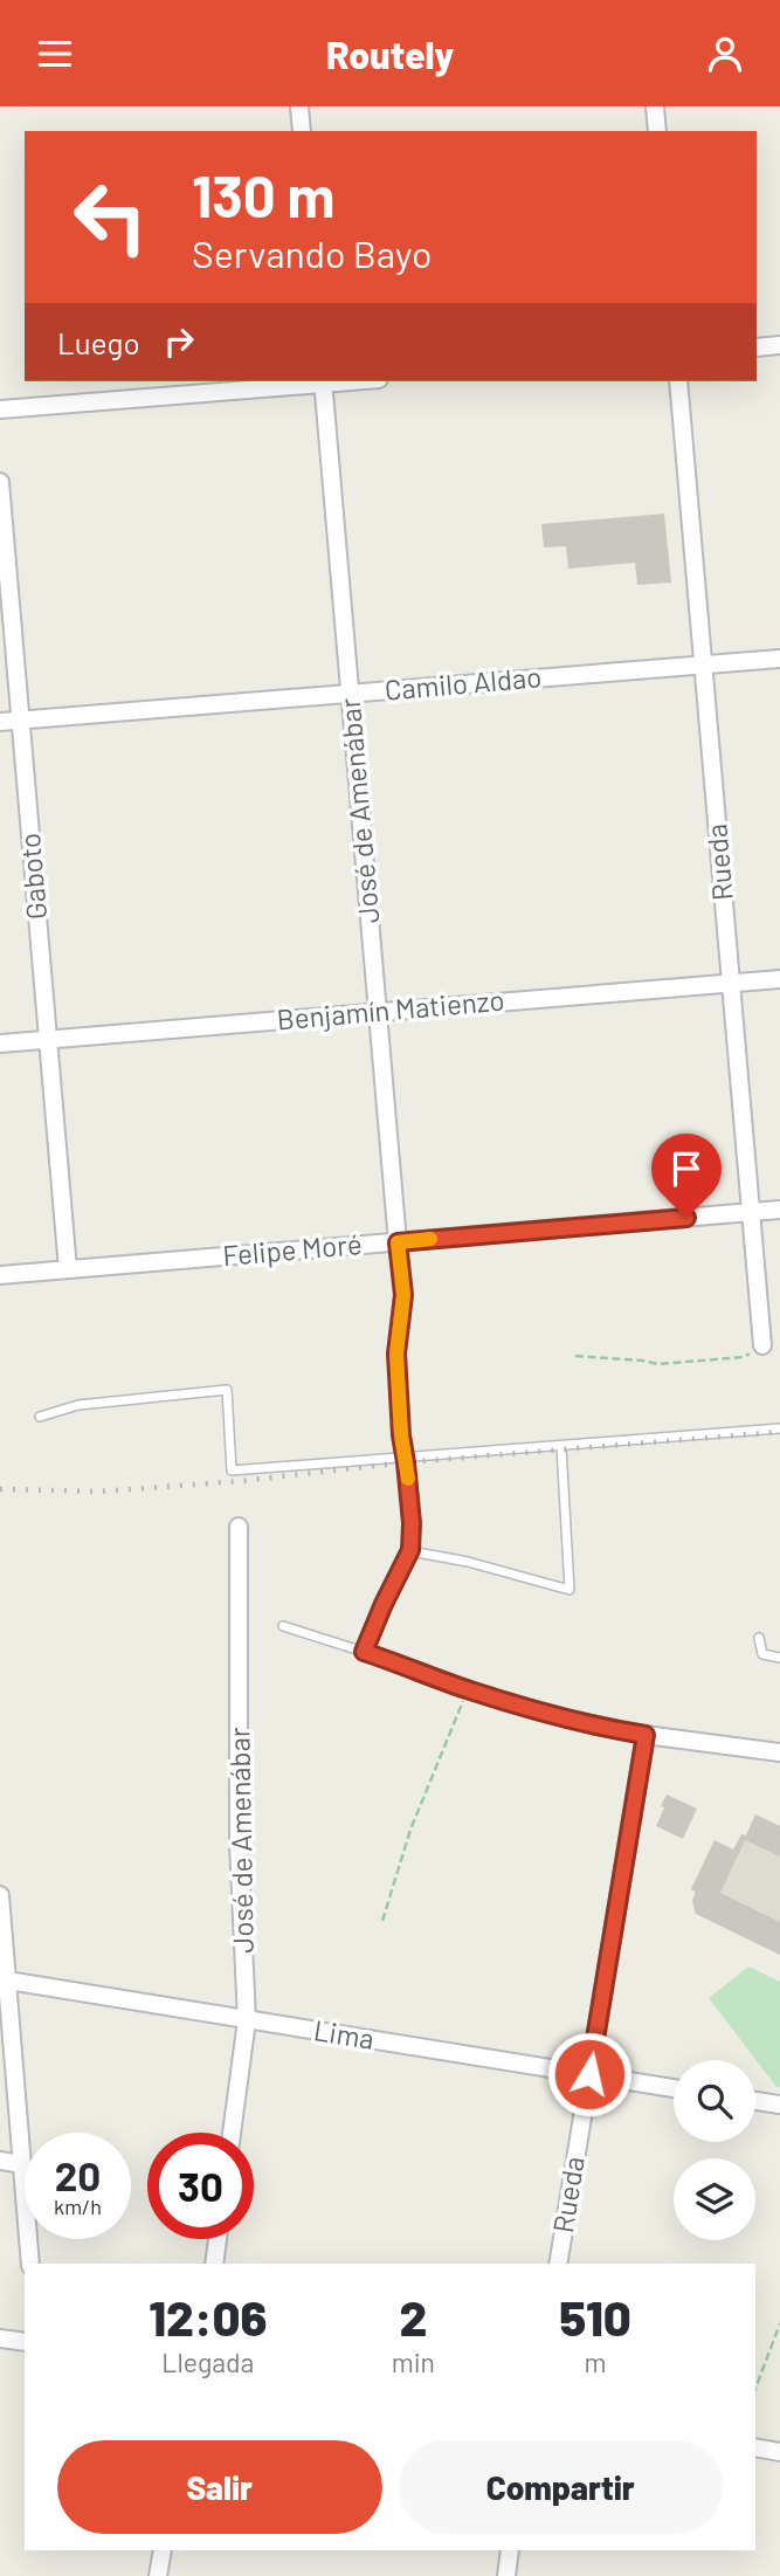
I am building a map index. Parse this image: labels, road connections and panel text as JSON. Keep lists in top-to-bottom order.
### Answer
{
  "streets": {
    "street": [
      "Camilo Aldao",
      "José de Amenábar",
      "Rueda",
      "Gaboto",
      "Benjamín Matienzo",
      "Felipe Moré",
      "Lima"
    ]
  },
  "crossings": [
    ["Camilo Aldao", "José de Amenábar"],
    ["Camilo Aldao", "Rueda"],
    ["Camilo Aldao", "Gaboto"],
    ["José de Amenábar", "Benjamín Matienzo"],
    ["José de Amenábar", "Felipe Moré"],
    ["José de Amenábar", "Lima"],
    ["Rueda", "Benjamín Matienzo"],
    ["Rueda", "Felipe Moré"],
    ["Rueda", "Lima"],
    ["Gaboto", "Benjamín Matienzo"],
    ["Gaboto", "Felipe Moré"]
  ],
  "page": {
    "header": "Routely",
    "turn": ["130 m", "Servando Bayo"],
    "then": "Luego",
    "speed": "20 km/h",
    "limit": "30",
    "eta": [
      "12:06",
      "Llegada",
      "2",
      "min",
      "510",
      "m"
    ],
    "buttons": ["Salir", "Compartir"]
  }
}
